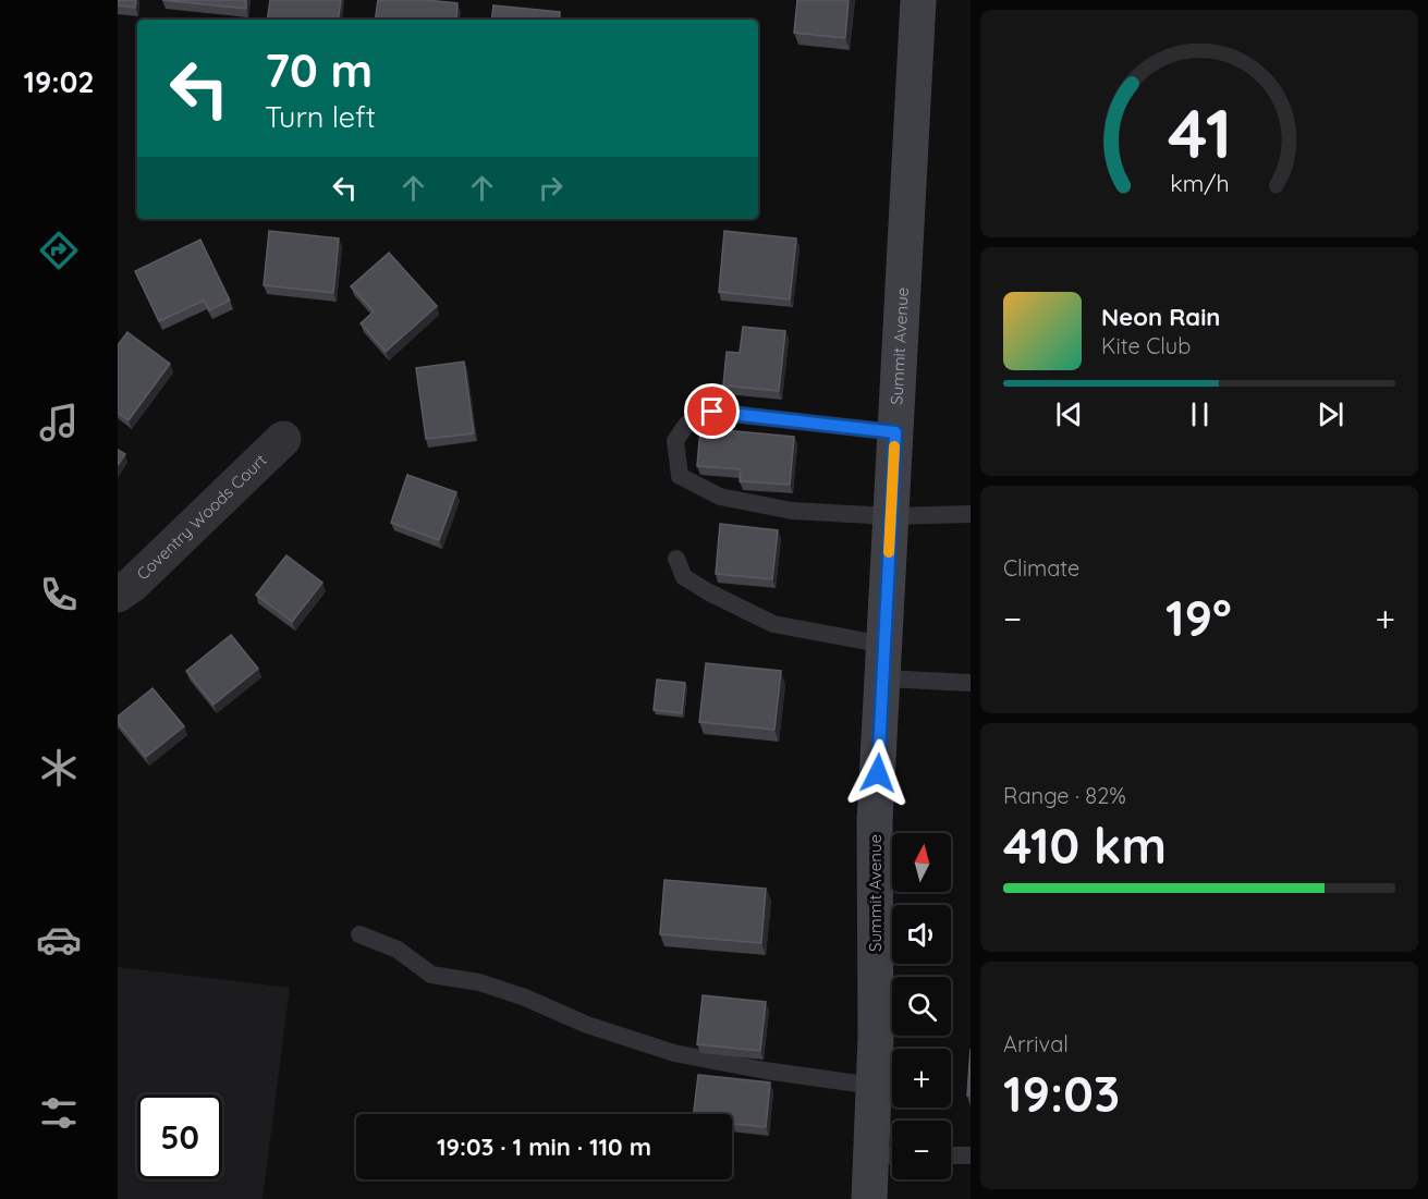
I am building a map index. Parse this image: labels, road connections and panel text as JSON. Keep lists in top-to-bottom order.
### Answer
{
  "streets": {
    "main road": ["Summit Avenue"],
    "street": ["Coventry Woods Court"]
  },
  "north": "top",
  "page": {
    "tabs": "19:02",
    "turn": ["70 m", "Turn left"],
    "song": ["Neon Rain", "Kite Club"],
    "tile": [
      "Climate",
      ["Range · 82%", "410 km"],
      ["Arrival", "19:03"]
    ],
    "heat": ["−", "19°", "+"],
    "map_buttons": ["+", "−"],
    "limit": "50",
    "trip": "19:03 · 1 min · 110 m",
    "gauge": ["41", "km/h"]
  }
}
